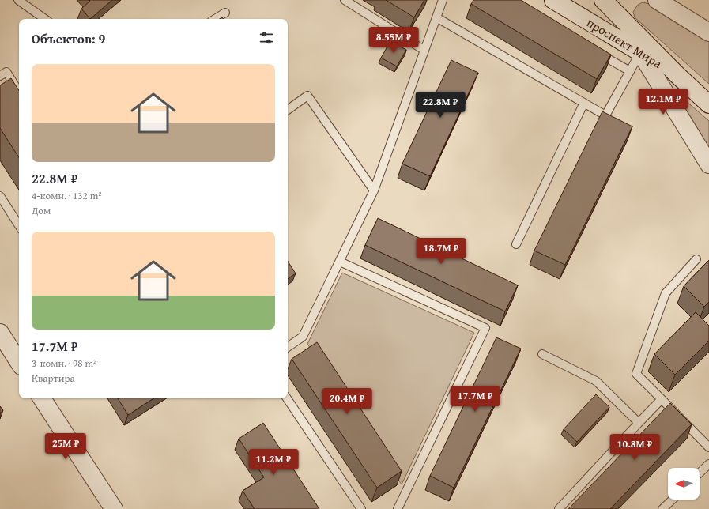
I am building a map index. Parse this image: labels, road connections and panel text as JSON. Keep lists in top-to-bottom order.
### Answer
{
  "streets": {
    "street": ["проспект Мира"]
  },
  "north": "left",
  "page": {
    "heading": "Объектов: 9",
    "price": [
      "8.55M ₽",
      "12.1M ₽",
      "22.8M ₽",
      "18.7M ₽",
      "17.7M ₽",
      "20.4M ₽",
      "25M ₽",
      "10.8M ₽",
      "11.2M ₽"
    ],
    "list": [
      {
        "name": "22.8M ₽",
        "note": "4-комн. · 132 m² · Дом"
      },
      {
        "name": "17.7M ₽",
        "note": "3-комн. · 98 m² · Квартира"
      }
    ]
  }
}
